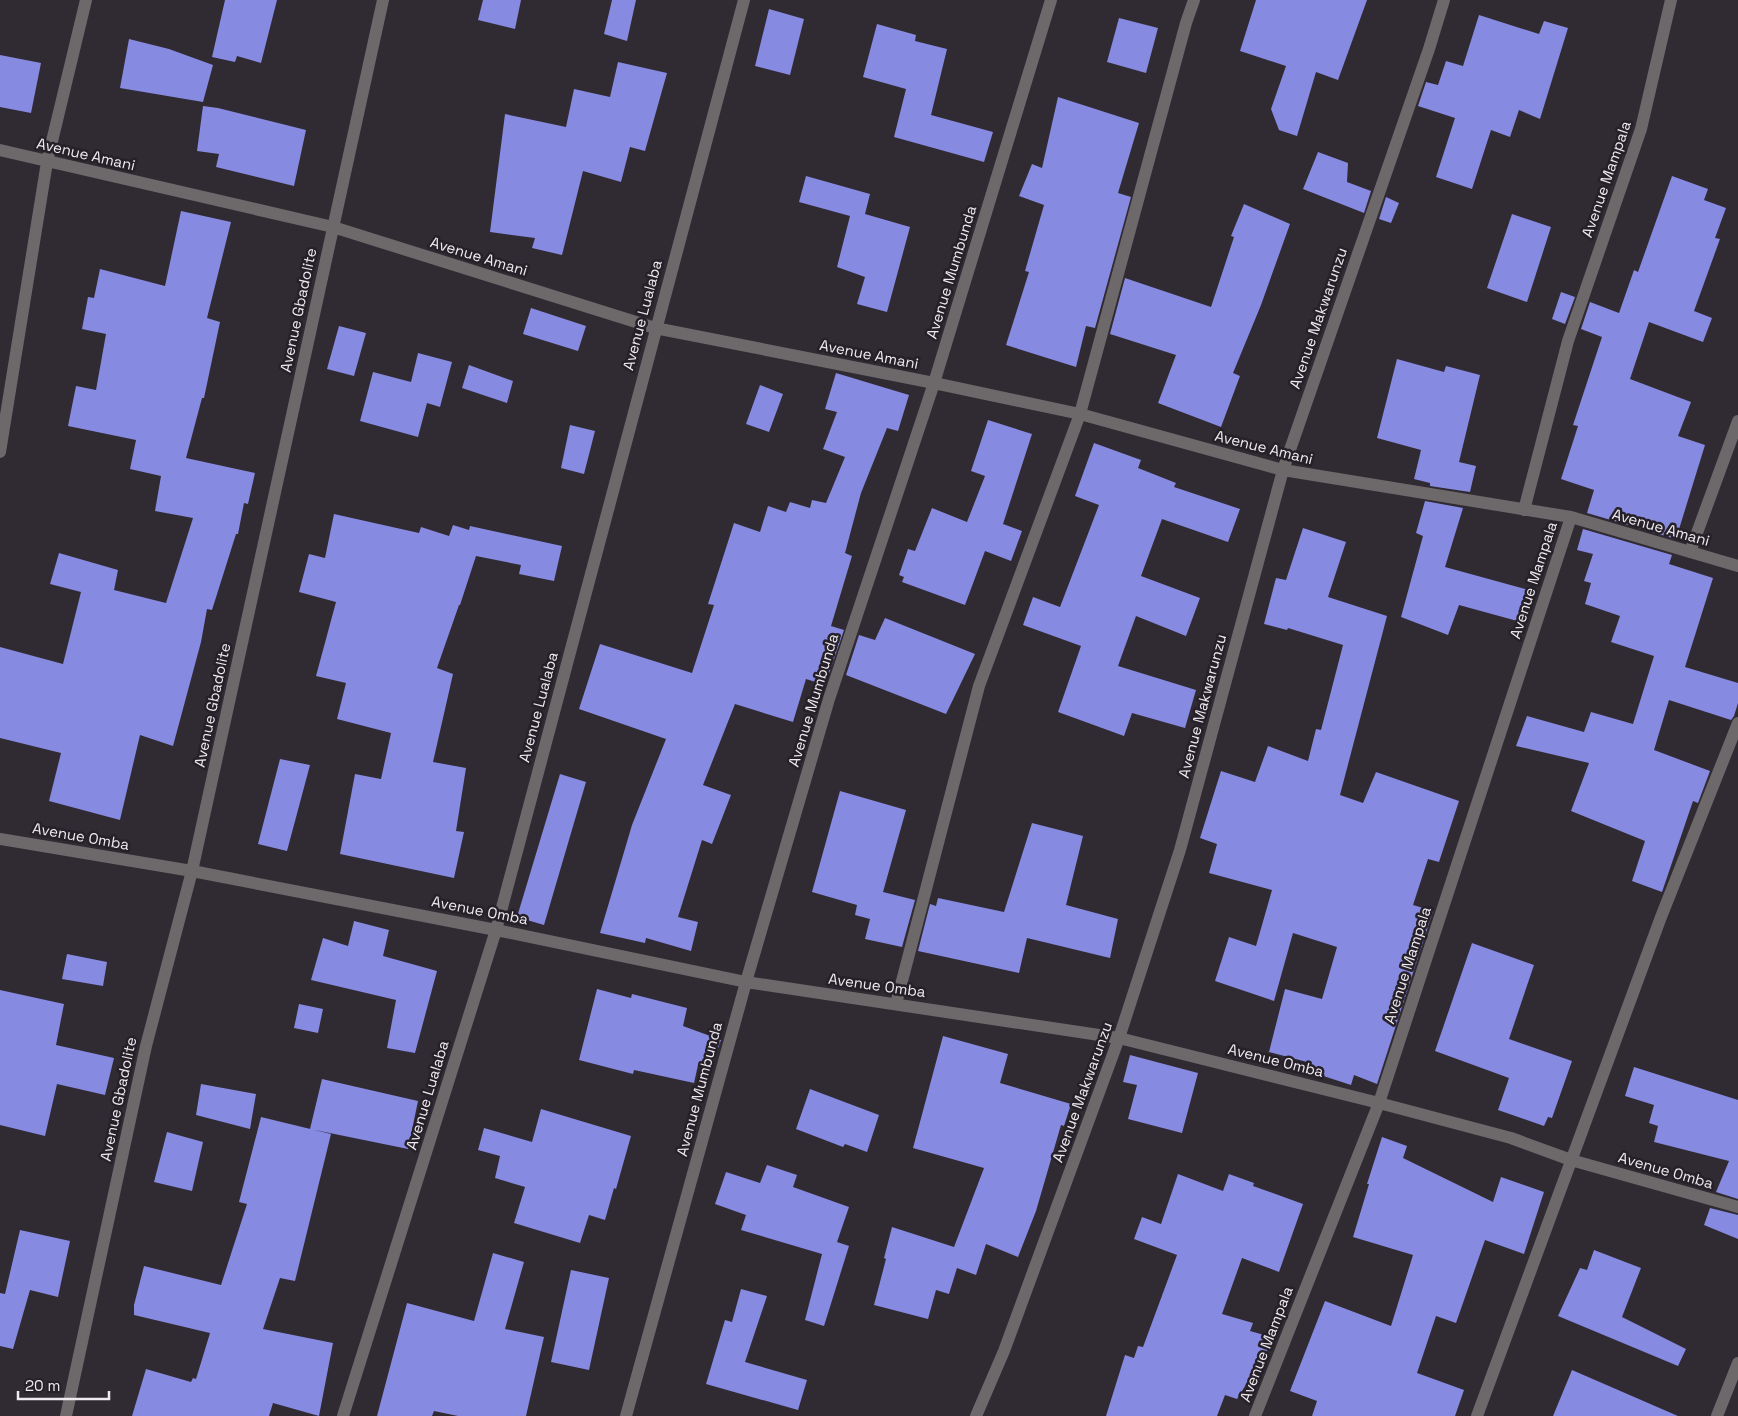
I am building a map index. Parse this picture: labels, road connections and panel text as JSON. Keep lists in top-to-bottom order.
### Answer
{
  "streets": {
    "street": [
      "Avenue Amani",
      "Avenue Mampala",
      "Avenue Mumbunda",
      "Avenue Gbadolite",
      "Avenue Lualaba",
      "Avenue Makwarunzu",
      "Avenue Omba"
    ]
  },
  "crossings": [
    ["Avenue Amani", "Avenue Mampala"],
    ["Avenue Amani", "Avenue Mumbunda"],
    ["Avenue Amani", "Avenue Gbadolite"],
    ["Avenue Amani", "Avenue Lualaba"],
    ["Avenue Amani", "Avenue Makwarunzu"],
    ["Avenue Mampala", "Avenue Omba"],
    ["Avenue Mumbunda", "Avenue Omba"],
    ["Avenue Gbadolite", "Avenue Omba"],
    ["Avenue Lualaba", "Avenue Omba"],
    ["Avenue Makwarunzu", "Avenue Omba"]
  ],
  "scale_bar": "20 m"
}
